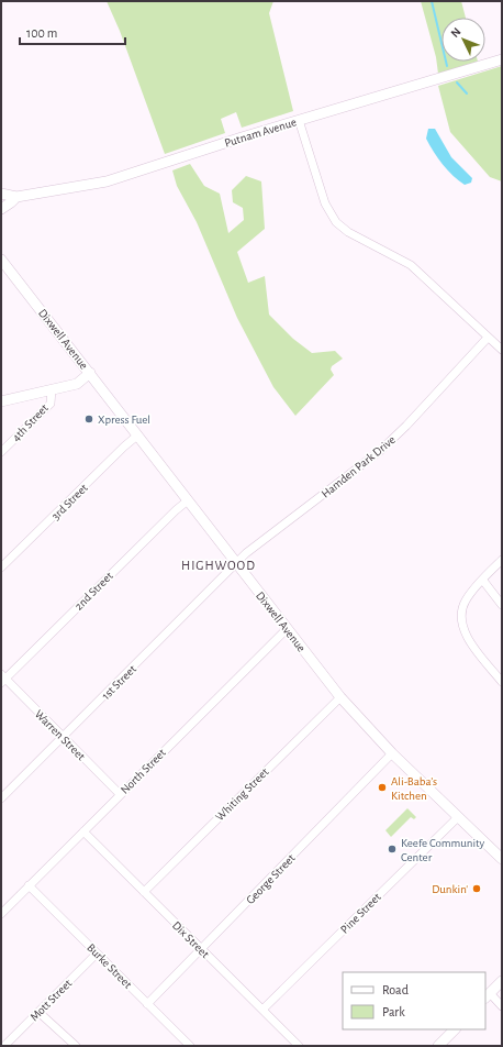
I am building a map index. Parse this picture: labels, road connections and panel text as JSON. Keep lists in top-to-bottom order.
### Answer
{
  "streets": {
    "main road": ["Putnam Avenue", "Dixwell Avenue"],
    "street": [
      "4th Street",
      "Hamden Park Drive",
      "3rd Street",
      "2nd Street",
      "1st Street",
      "Warren Street",
      "North Street",
      "Whiting Street",
      "George Street",
      "Pine Street",
      "Dix Street",
      "Burke Street",
      "Mott Street"
    ]
  },
  "crossings": [
    ["Dixwell Avenue", "Hamden Park Drive"],
    ["Dixwell Avenue", "3rd Street"],
    ["Dixwell Avenue", "2nd Street"],
    ["Dixwell Avenue", "1st Street"],
    ["Dixwell Avenue", "North Street"],
    ["Dixwell Avenue", "Whiting Street"],
    ["Dixwell Avenue", "George Street"],
    ["Dixwell Avenue", "Pine Street"],
    ["Hamden Park Drive", "1st Street"],
    ["2nd Street", "Warren Street"],
    ["1st Street", "Warren Street"],
    ["Warren Street", "North Street"],
    ["North Street", "Dix Street"],
    ["North Street", "Burke Street"],
    ["Whiting Street", "Dix Street"],
    ["George Street", "Dix Street"],
    ["George Street", "Burke Street"],
    ["Pine Street", "Dix Street"],
    ["Burke Street", "Mott Street"]
  ],
  "districts": ["HIGHWOOD"],
  "places": [
    "Xpress Fuel",
    "Ali-Baba’s Kitchen",
    "Keefe Community Center",
    "Dunkin'"
  ],
  "legend": ["Road", "Park"],
  "scale_bar": "100 m",
  "north": "top left"
}
